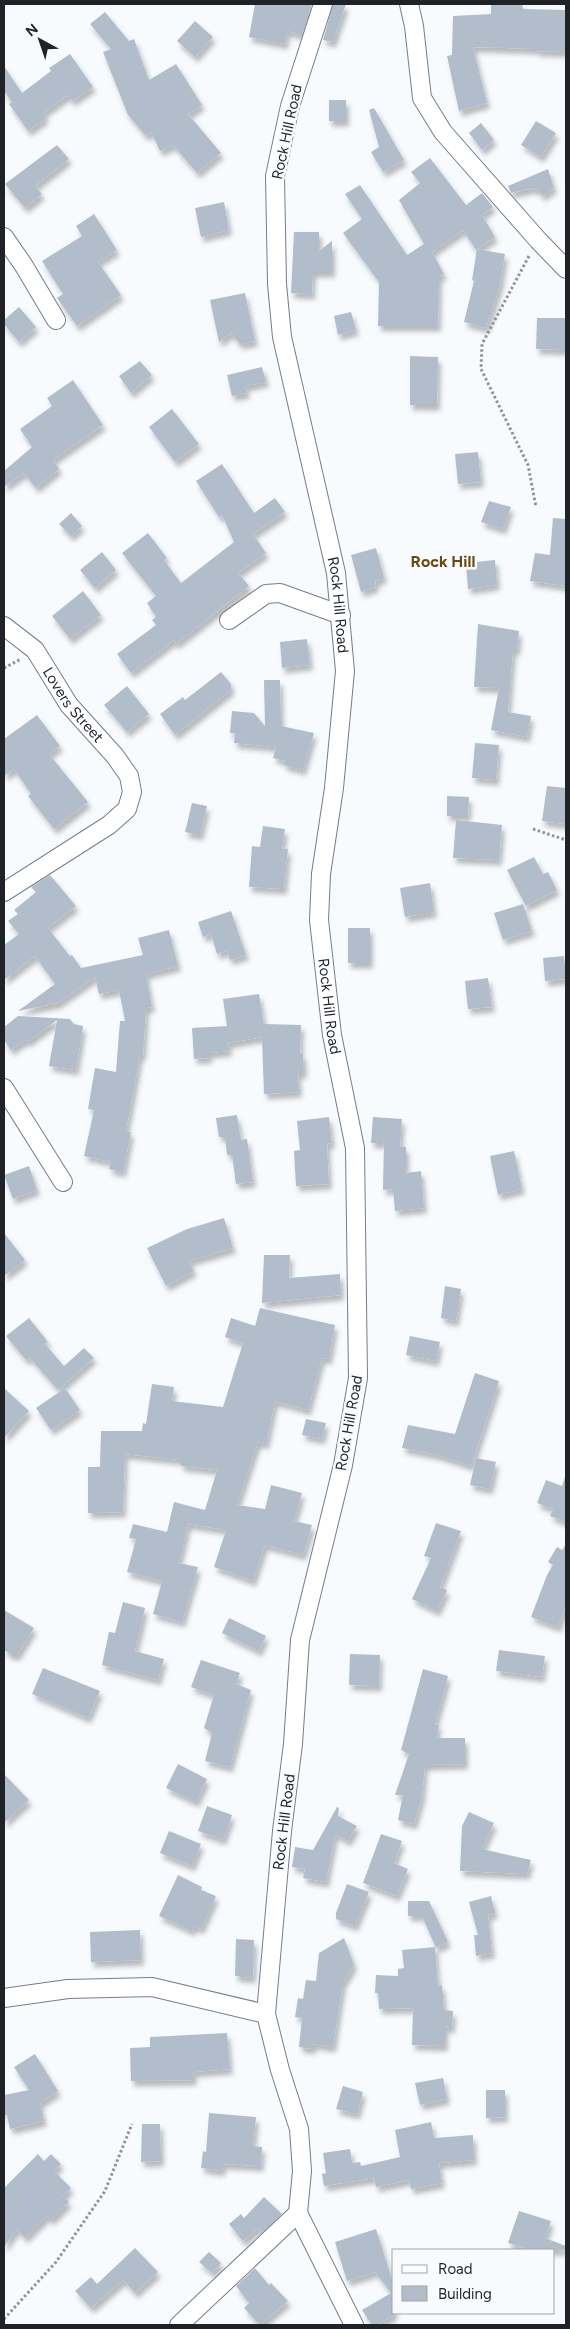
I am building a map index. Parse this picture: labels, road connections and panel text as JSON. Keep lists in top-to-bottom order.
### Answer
{
  "streets": {
    "street": ["Rock Hill Road", "Lovers Street"]
  },
  "districts": ["Rock Hill"],
  "legend": ["Road", "Building"],
  "north": "top left"
}
